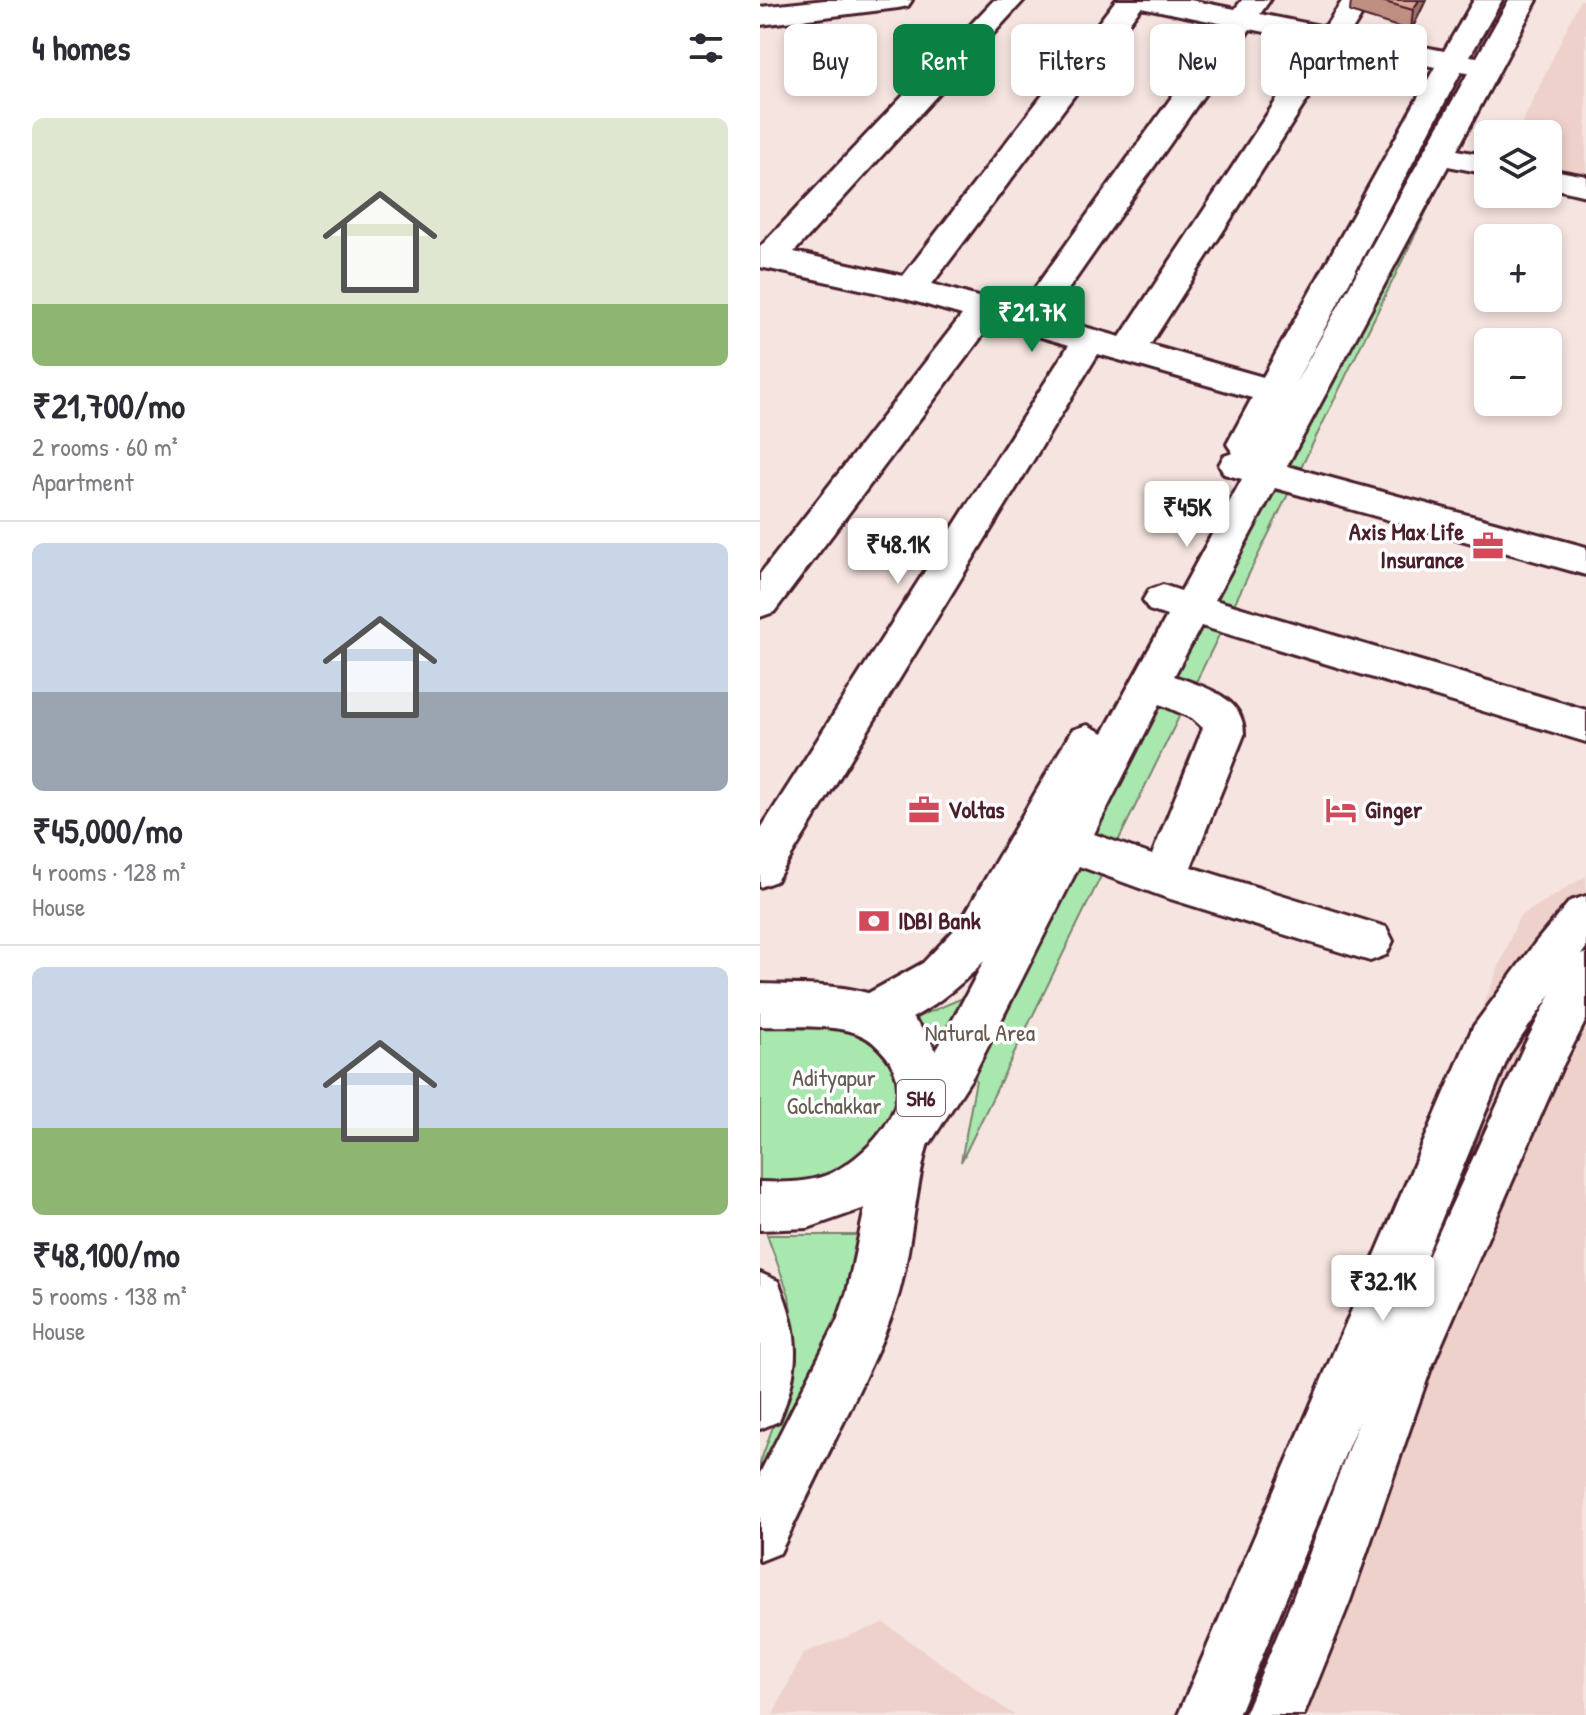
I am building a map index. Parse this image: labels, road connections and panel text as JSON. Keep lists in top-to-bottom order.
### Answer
{
  "streets": {
    "street": ["SH6"]
  },
  "parks": ["Natural Area", "Adityapur Golchakkar"],
  "places": {
    "office": ["Axis Max Life Insurance", "Voltas"],
    "hotel": ["Ginger"],
    "bank": ["IDBI Bank"]
  },
  "page": {
    "heading": "4 homes",
    "chip": [
      "Buy",
      "Rent",
      "Filters",
      "New",
      "Apartment"
    ],
    "list": [
      {
        "name": "₹21,700/mo",
        "note": "2 rooms · 60 m² · Apartment"
      },
      {
        "name": "₹45,000/mo",
        "note": "4 rooms · 128 m² · House"
      },
      {
        "name": "₹48,100/mo",
        "note": "5 rooms · 138 m² · House"
      }
    ],
    "map_buttons": ["+", "−"],
    "price": [
      "₹21.7K",
      "₹45K",
      "₹48.1K",
      "₹32.1K"
    ]
  }
}
